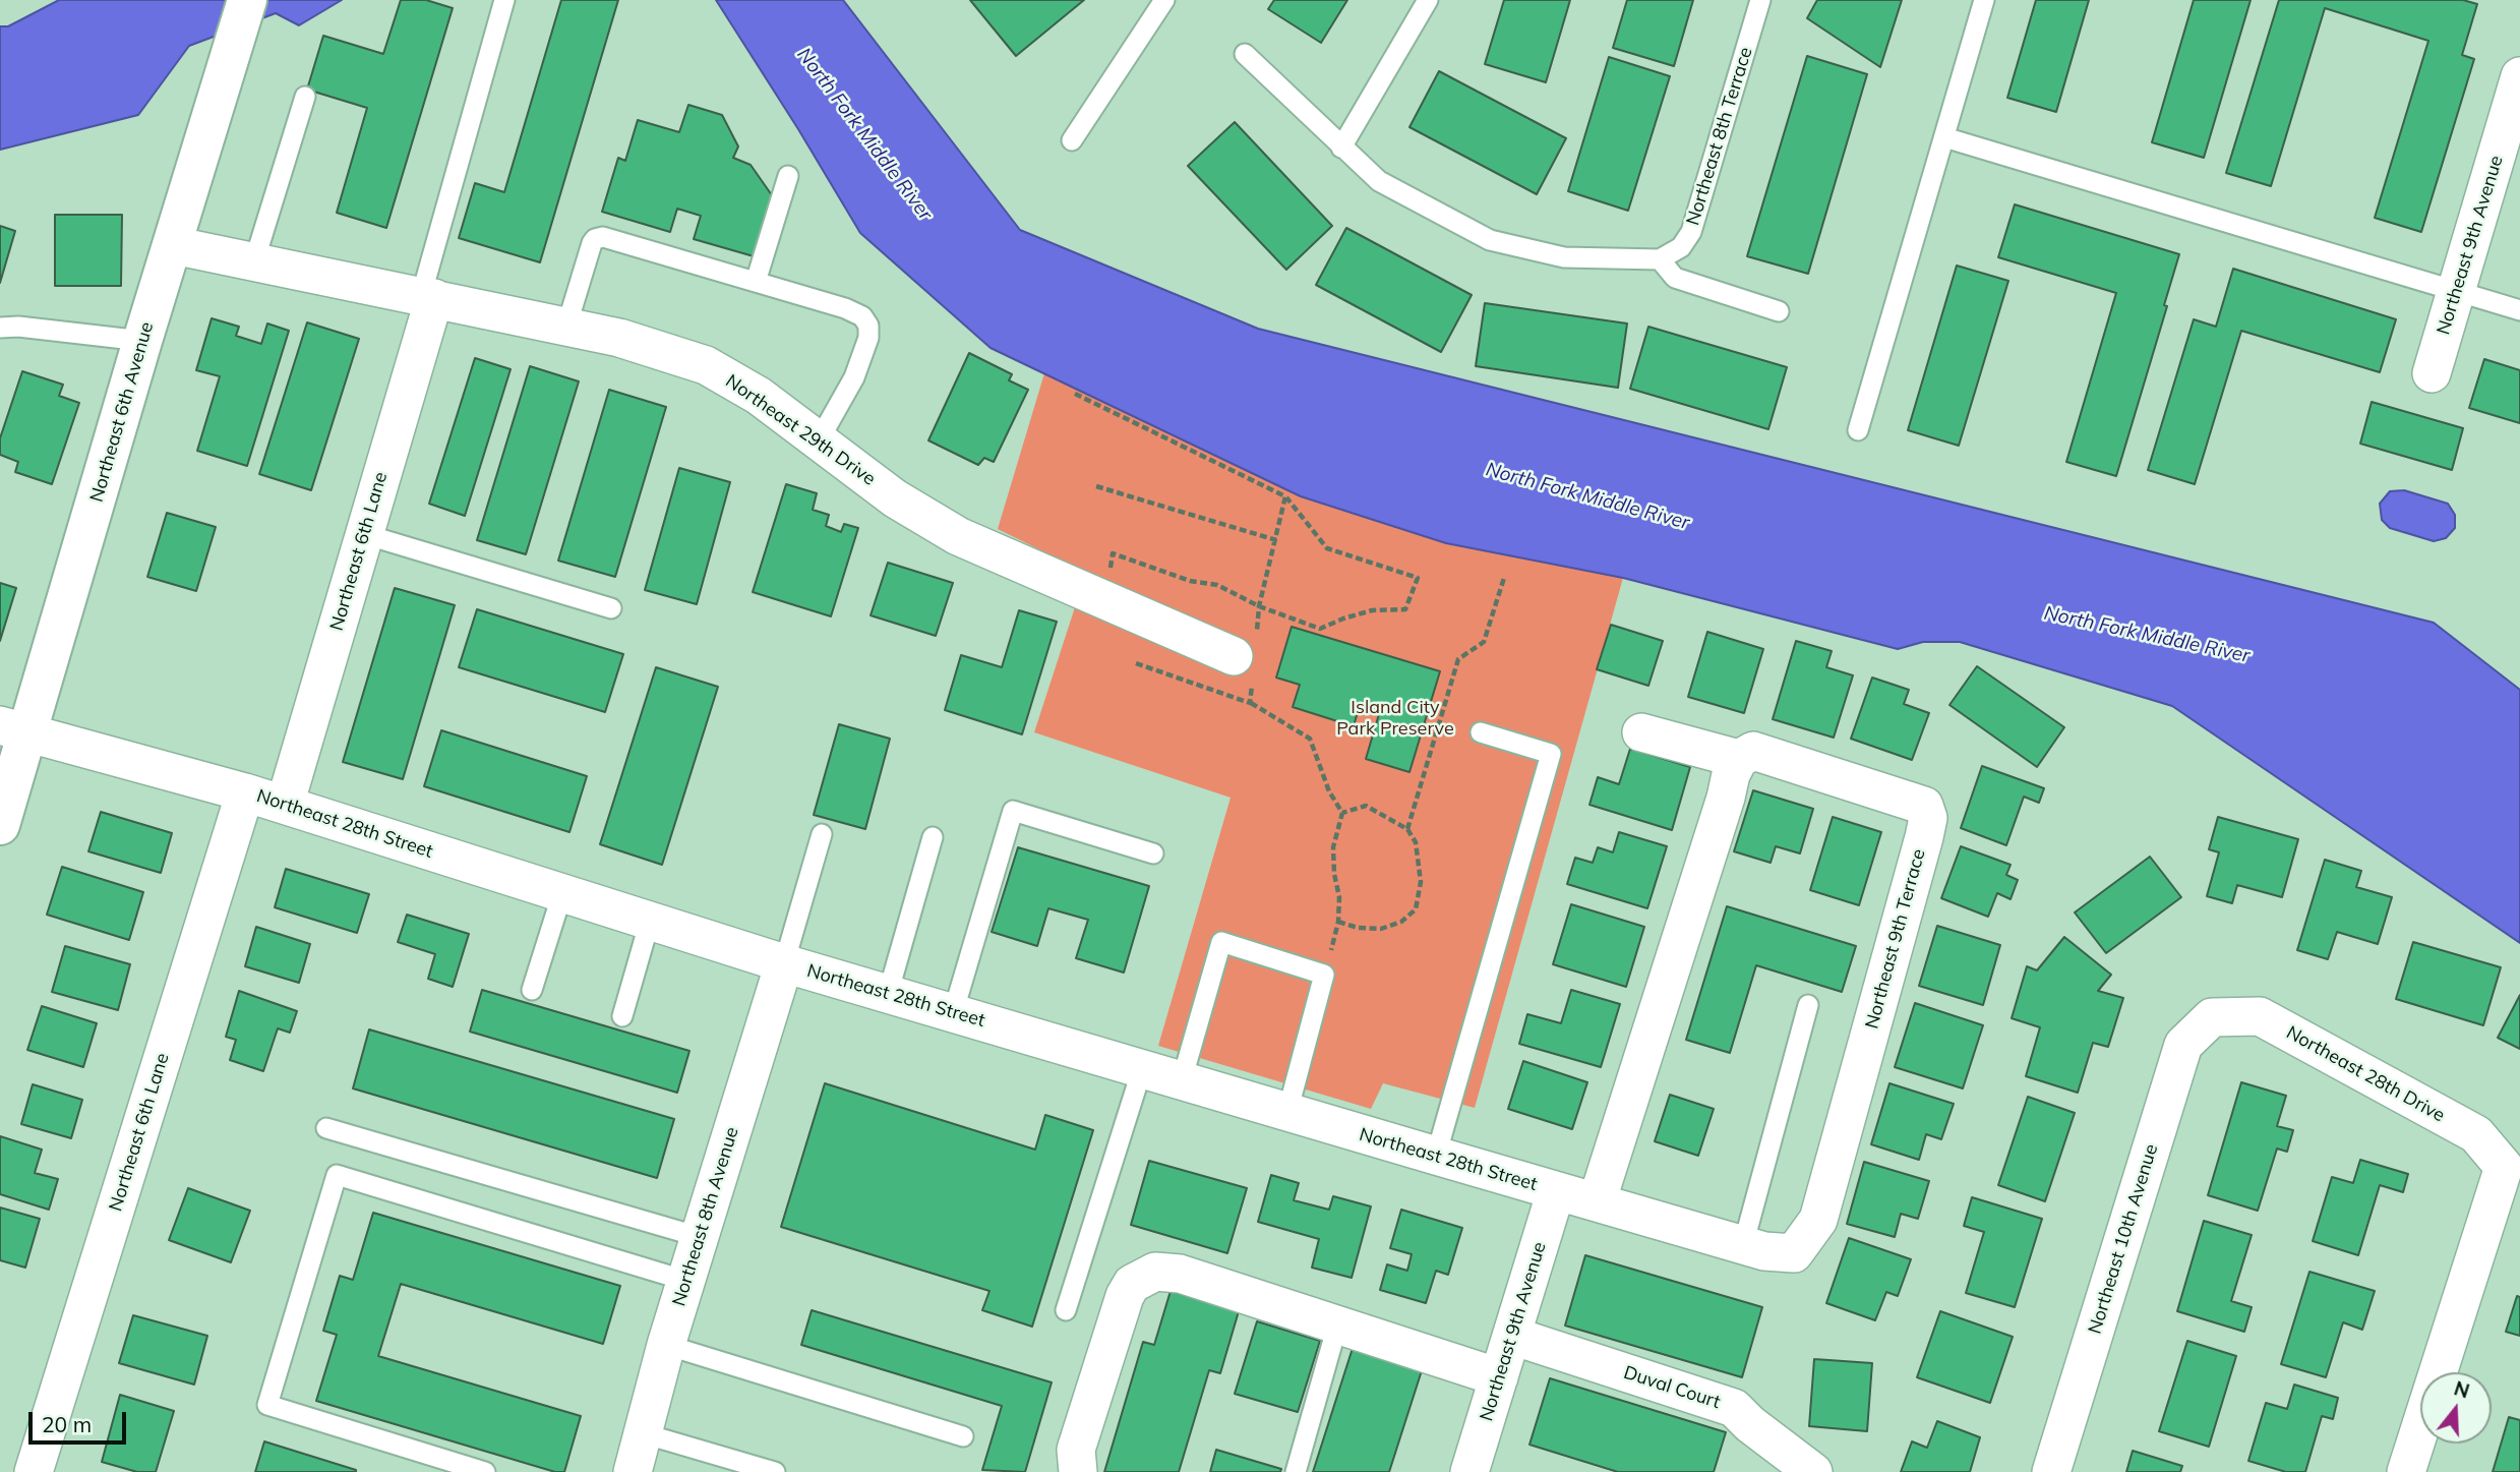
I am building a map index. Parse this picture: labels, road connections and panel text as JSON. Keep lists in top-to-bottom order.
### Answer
{
  "streets": {
    "street": [
      "Northeast 9th Avenue",
      "Northeast 6th Avenue",
      "Northeast 29th Drive",
      "Northeast 6th Lane",
      "Northeast 28th Street",
      "Northeast 9th Terrace",
      "Northeast 28th Drive",
      "Northeast 8th Avenue",
      "Northeast 10th Avenue",
      "Duval Court"
    ],
    "lane": ["Northeast 8th Terrace"]
  },
  "crossings": [
    ["Northeast 9th Avenue", "Northeast 28th Street"],
    ["Northeast 9th Avenue", "Duval Court"],
    ["Northeast 6th Avenue", "Northeast 29th Drive"],
    ["Northeast 6th Avenue", "Northeast 28th Street"],
    ["Northeast 29th Drive", "Northeast 6th Lane"],
    ["Northeast 6th Lane", "Northeast 28th Street"],
    ["Northeast 28th Street", "Northeast 9th Terrace"],
    ["Northeast 28th Street", "Northeast 8th Avenue"],
    ["Northeast 28th Drive", "Northeast 10th Avenue"]
  ],
  "water": ["North Fork Middle River"],
  "parks": ["Island City Park Preserve"],
  "scale_bar": "20 m",
  "north": "top"
}
